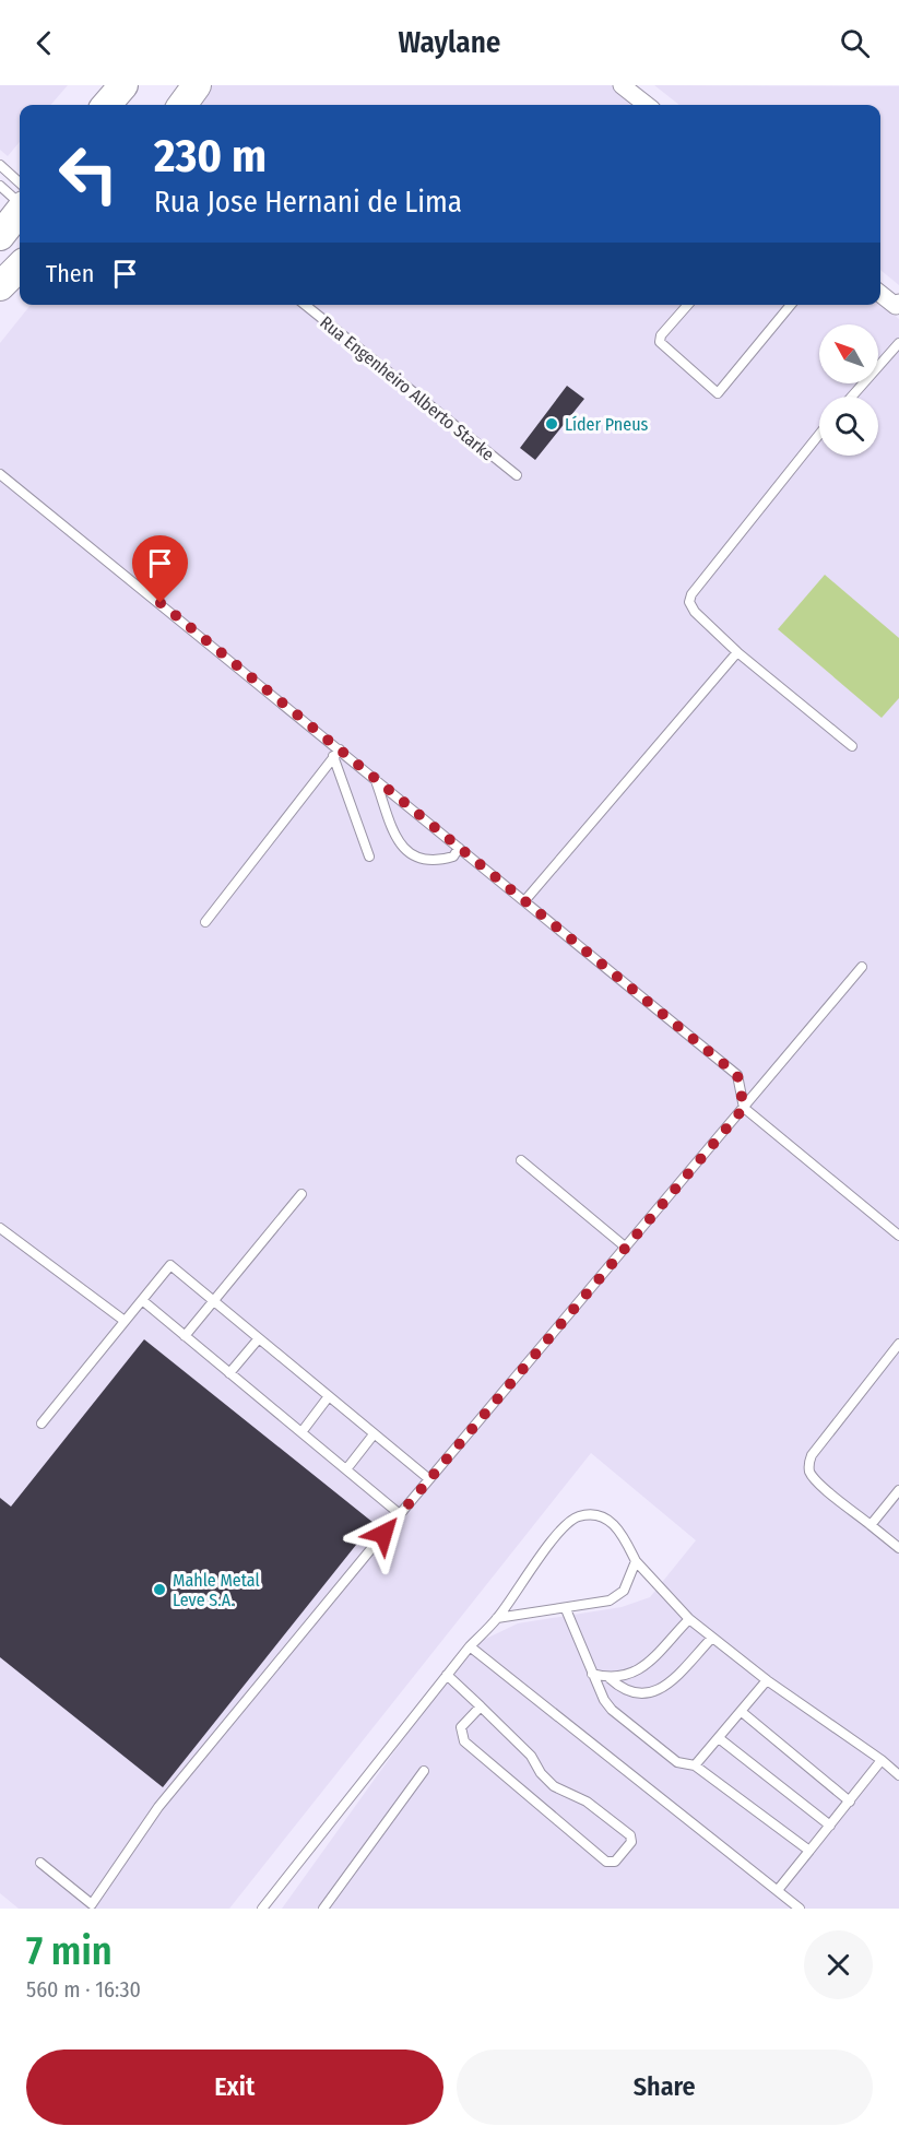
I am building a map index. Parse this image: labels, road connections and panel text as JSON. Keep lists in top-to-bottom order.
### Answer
{
  "streets": {
    "lane": ["Rua Engenheiro Alberto Starke"]
  },
  "places": ["Líder Pneus", "Mahle Metal Leve S.A."],
  "north": "top left",
  "page": {
    "header": "Waylane",
    "turn": ["230 m", "Rua Jose Hernani de Lima"],
    "then": "Then",
    "heading": ["7 min", "560 m · 16:30"],
    "buttons": ["Exit", "Share"]
  }
}
